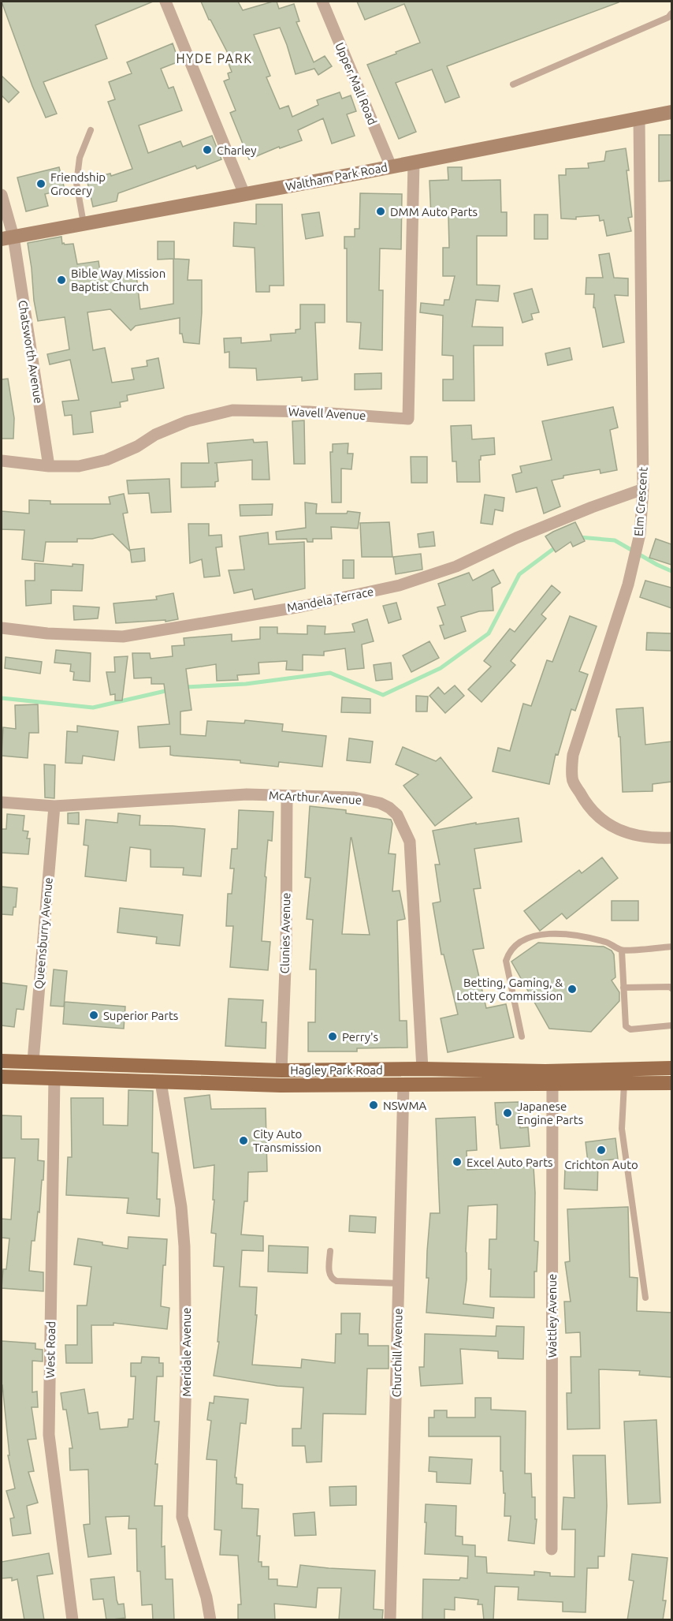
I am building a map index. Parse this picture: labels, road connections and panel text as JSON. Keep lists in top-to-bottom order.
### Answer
{
  "streets": {
    "main road": ["Waltham Park Road", "Hagley Park Road"],
    "street": [
      "Upper Mall Road",
      "Chatsworth Avenue",
      "Wavell Avenue",
      "Elm Crescent",
      "Mandela Terrace",
      "McArthur Avenue",
      "Queensburry Avenue",
      "Clunies Avenue",
      "Wattley Avenue",
      "West Road",
      "Meridale Avenue",
      "Churchill Avenue"
    ]
  },
  "crossings": [
    ["Upper Mall Road", "Waltham Park Road"],
    ["Waltham Park Road", "Chatsworth Avenue"],
    ["Waltham Park Road", "Wavell Avenue"],
    ["Waltham Park Road", "Elm Crescent"],
    ["Chatsworth Avenue", "Wavell Avenue"],
    ["Elm Crescent", "Mandela Terrace"],
    ["McArthur Avenue", "Queensburry Avenue"],
    ["McArthur Avenue", "Clunies Avenue"],
    ["McArthur Avenue", "Hagley Park Road"],
    ["Queensburry Avenue", "Hagley Park Road"],
    ["Clunies Avenue", "Hagley Park Road"],
    ["Hagley Park Road", "Wattley Avenue"],
    ["Hagley Park Road", "West Road"],
    ["Hagley Park Road", "Meridale Avenue"],
    ["Hagley Park Road", "Churchill Avenue"]
  ],
  "districts": ["HYDE PARK"],
  "places": [
    "Charley",
    "Friendship Grocery",
    "DMM Auto Parts",
    "Bible Way Mission Baptist Church",
    "Betting, Gaming, & Lottery Commission",
    "Superior Parts",
    "Perry's",
    "NSWMA",
    "Japanese Engine Parts",
    "City Auto Transmission",
    "Crichton Auto",
    "Excel Auto Parts"
  ]
}
